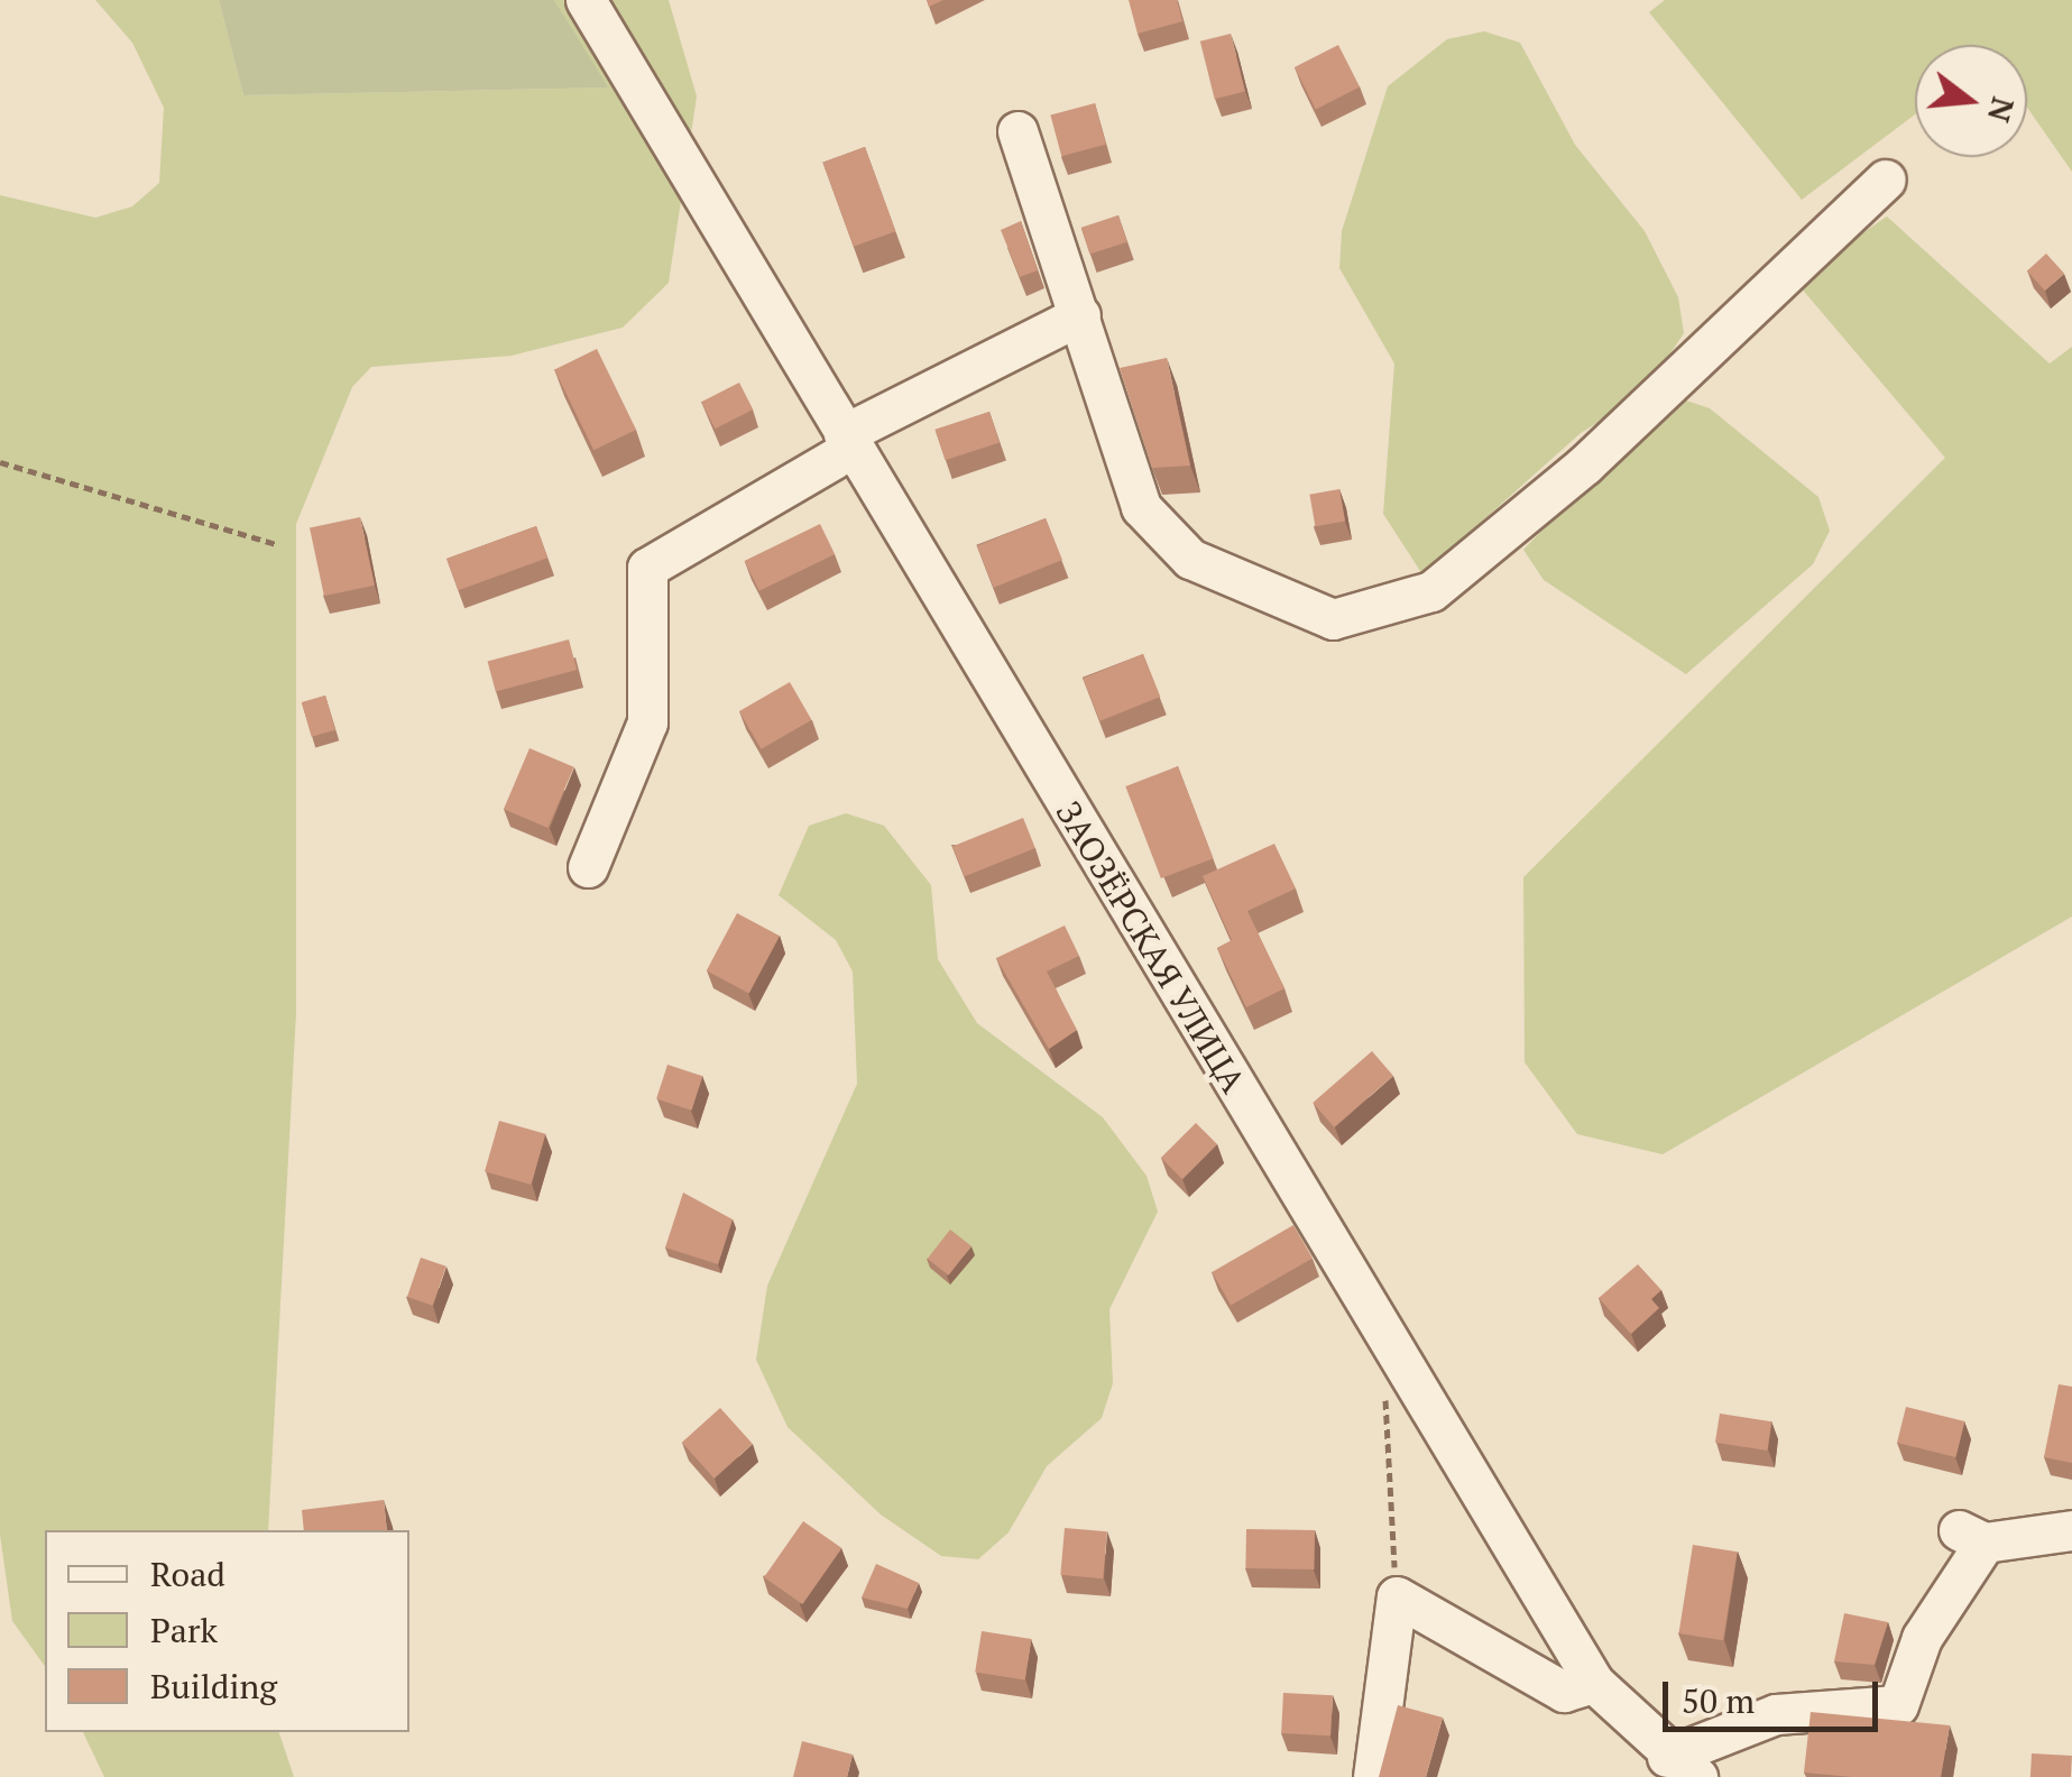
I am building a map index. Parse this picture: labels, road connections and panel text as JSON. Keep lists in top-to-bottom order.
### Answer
{
  "streets": {
    "street": ["ЗАОЗЁРСКАЯ УЛИЦА"]
  },
  "legend": ["Road", "Park", "Building"],
  "scale_bar": "50 m",
  "north": "right"
}
